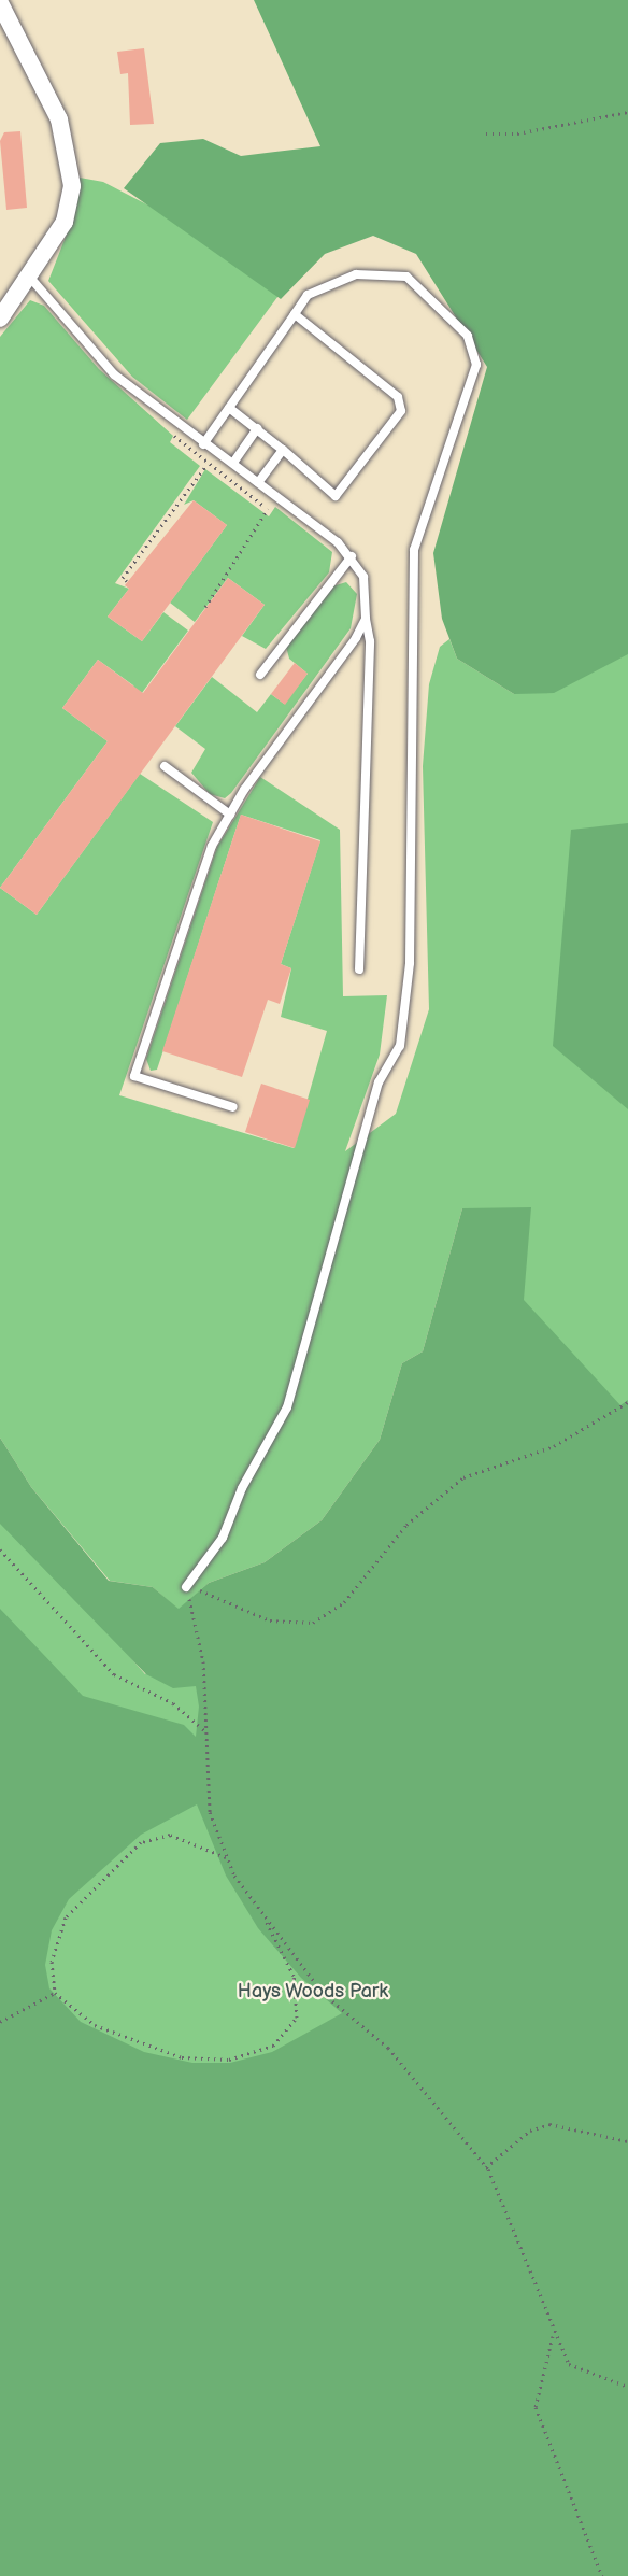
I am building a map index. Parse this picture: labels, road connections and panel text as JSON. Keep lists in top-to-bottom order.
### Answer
{
  "parks": ["Hays Woods Park"]
}
